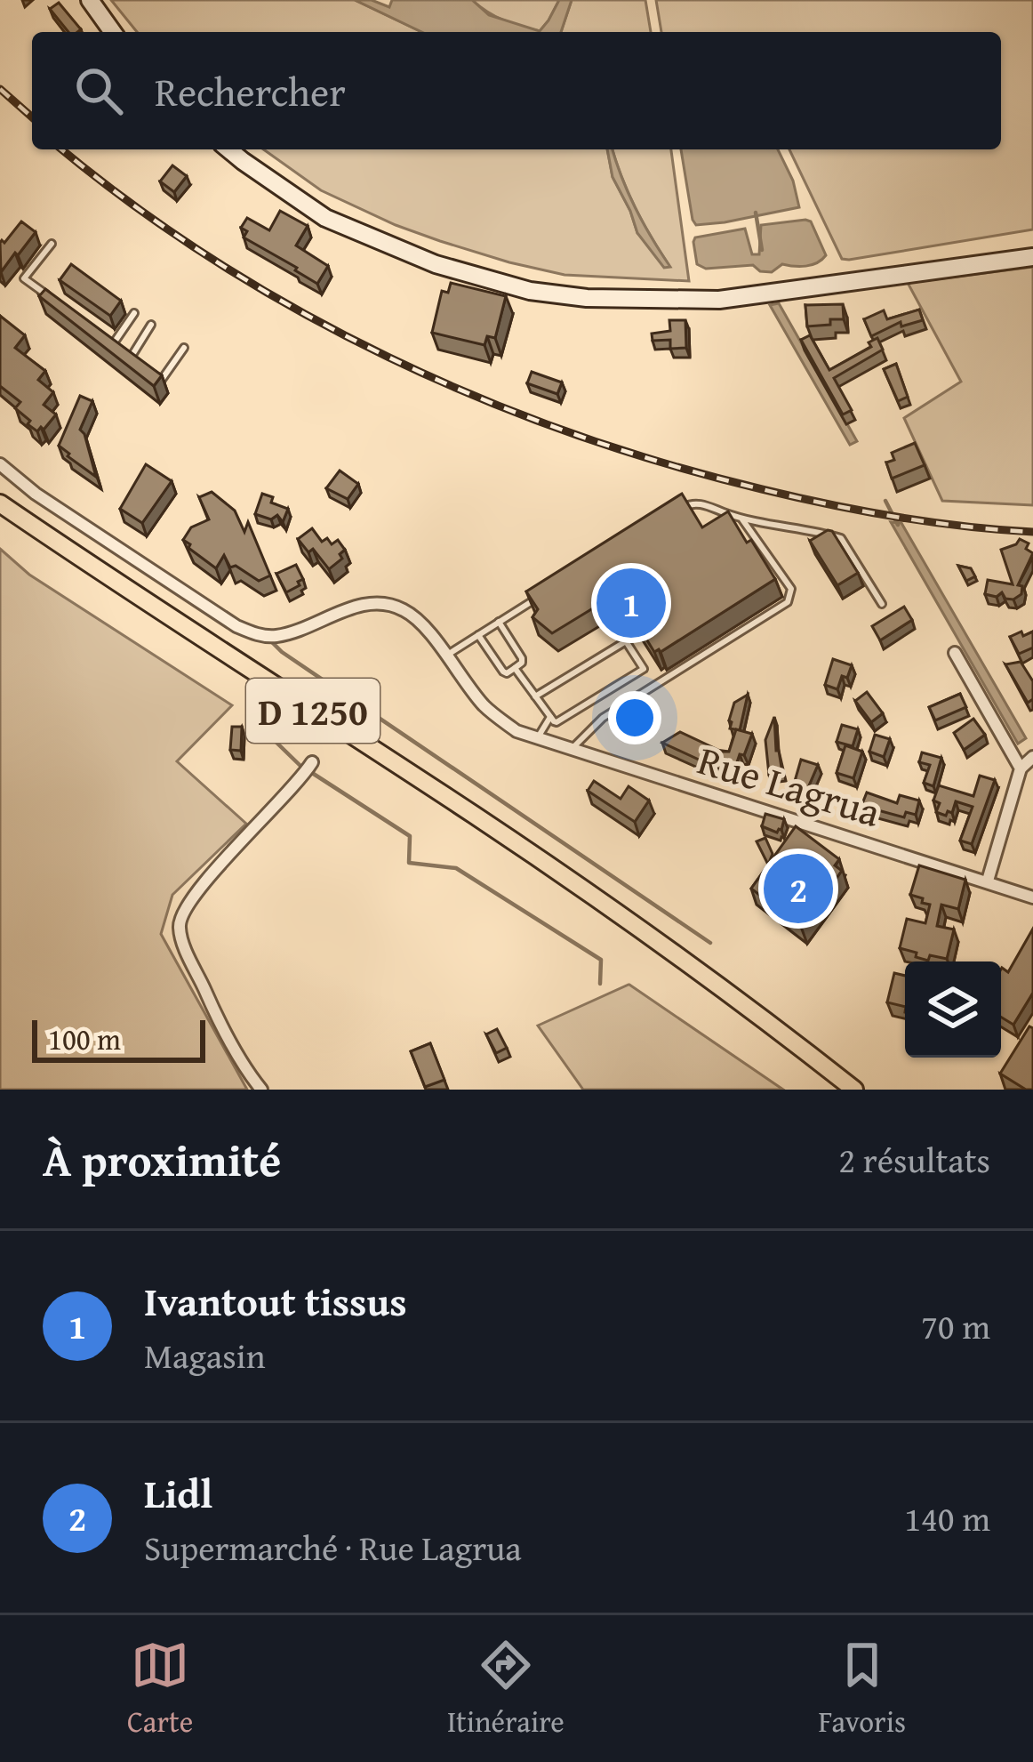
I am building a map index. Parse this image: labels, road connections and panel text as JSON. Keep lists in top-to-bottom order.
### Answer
{
  "streets": {
    "main road": ["D 1250"],
    "street": ["Rue Lagrua"]
  },
  "scale_bar": "100 m",
  "page": {
    "search": "Rechercher",
    "pins": ["1", "2"],
    "scale": "100 m",
    "heading": ["À proximité", "2 résultats"],
    "list": [
      {
        "mark": "1",
        "name": "Ivantout tissus",
        "note": "Magasin",
        "value": "70 m"
      },
      {
        "mark": "2",
        "name": "Lidl",
        "note": "Supermarché · Rue Lagrua",
        "value": "140 m"
      }
    ],
    "nav": ["Carte", "Itinéraire", "Favoris"]
  }
}
